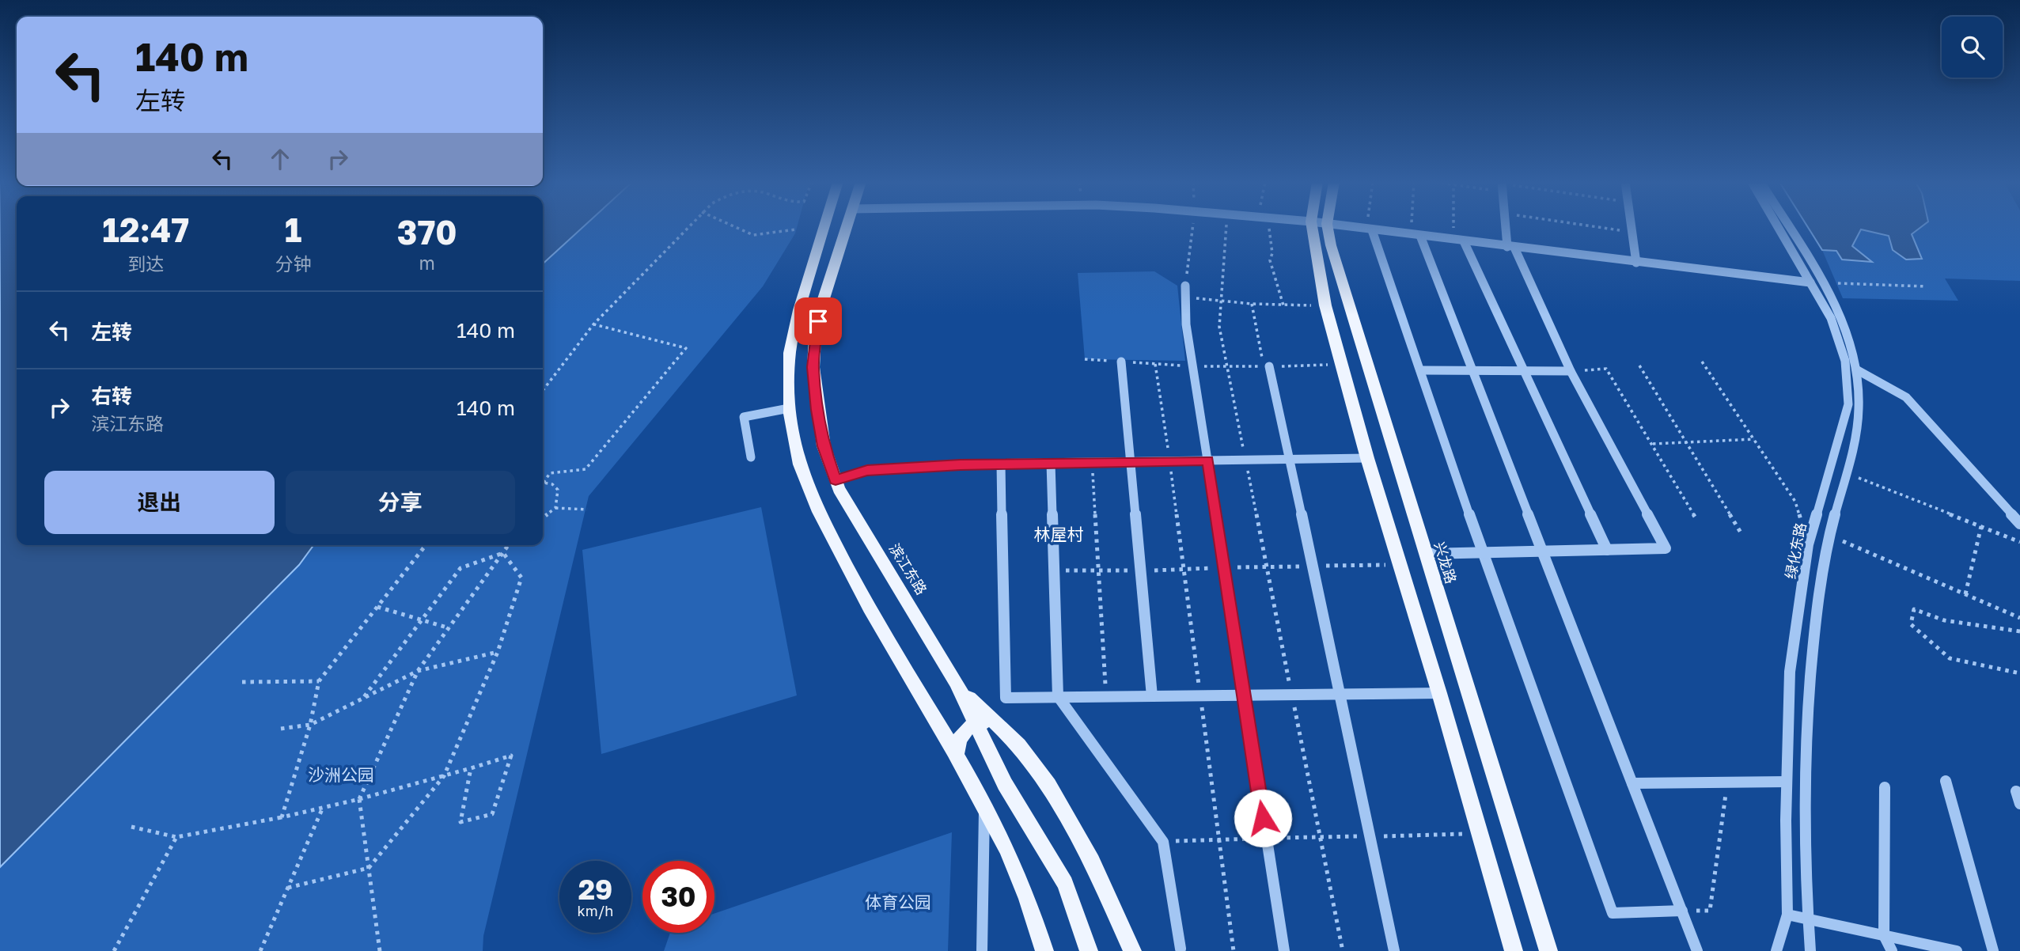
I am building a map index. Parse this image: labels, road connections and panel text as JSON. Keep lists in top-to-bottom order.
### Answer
{
  "streets": {
    "main road": ["兴龙路", "滨江东路"],
    "street": ["绿化东路"]
  },
  "districts": ["林屋村"],
  "parks": ["沙洲公园", "体育公园"],
  "page": {
    "turn": ["140 m", "左转"],
    "eta": [
      "12:47",
      "到达",
      "1",
      "分钟",
      "370",
      "m"
    ],
    "list": [
      {
        "name": "左转",
        "value": "140 m"
      },
      {
        "name": "右转",
        "note": "滨江东路",
        "value": "140 m"
      }
    ],
    "buttons": ["退出", "分享"],
    "speed": "29 km/h",
    "limit": "30"
  }
}
